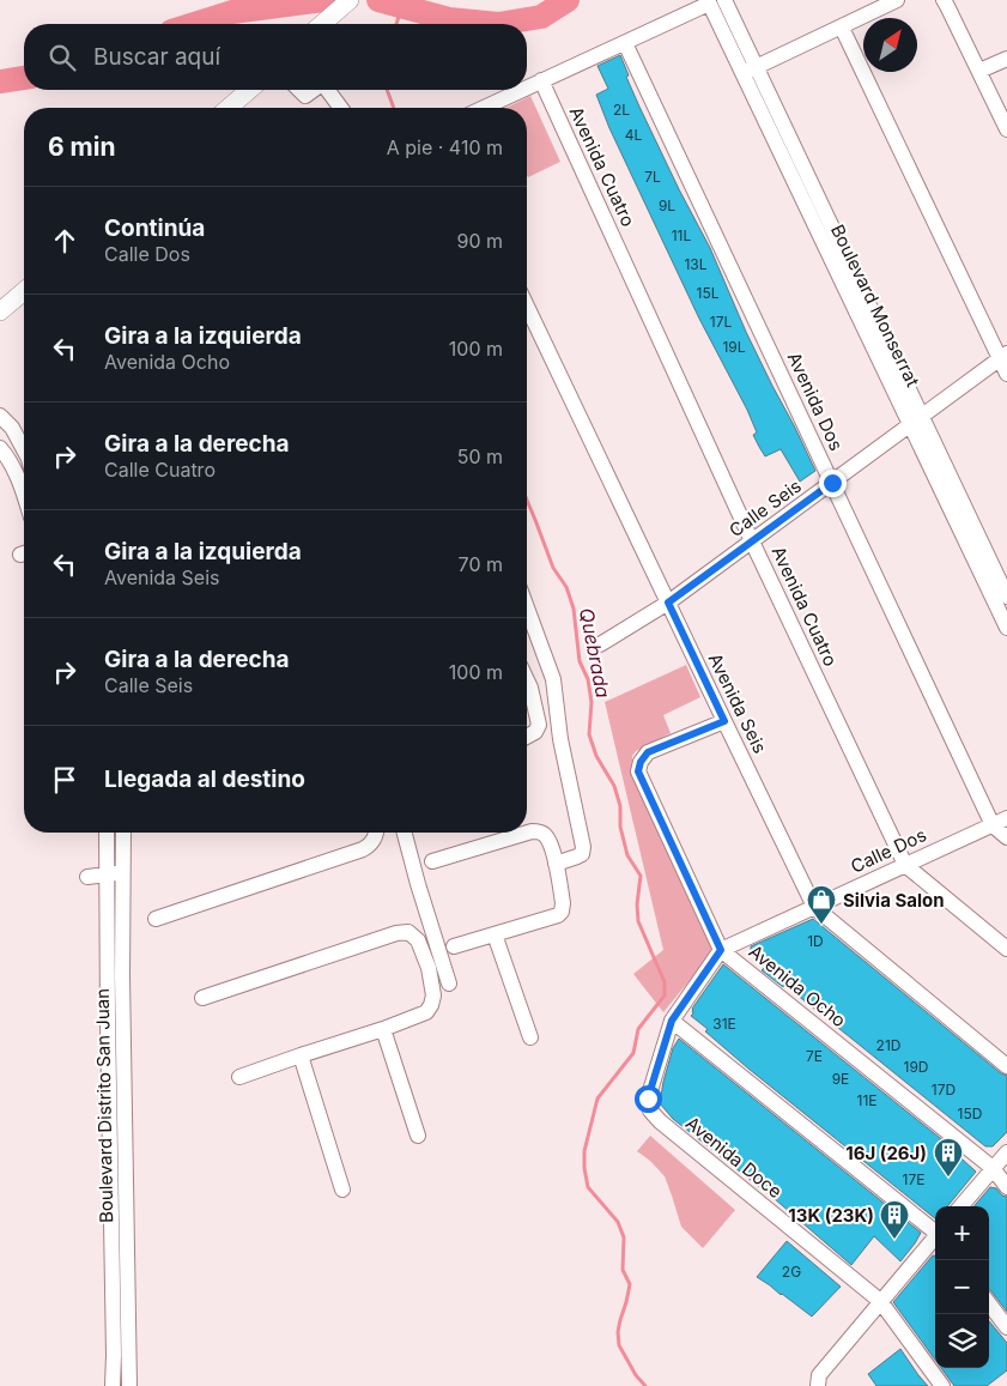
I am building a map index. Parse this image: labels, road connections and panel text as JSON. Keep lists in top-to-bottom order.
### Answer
{
  "streets": {
    "street": [
      "Avenida Cuatro",
      "Boulevard Monserrat",
      "Avenida Dos",
      "Calle Seis",
      "Avenida Seis",
      "Calle Dos",
      "Avenida Ocho",
      "Boulevard Distrito San Juan",
      "Avenida Doce"
    ]
  },
  "crossings": [
    ["Avenida Cuatro", "Calle Seis"],
    ["Avenida Cuatro", "Calle Dos"],
    ["Boulevard Monserrat", "Calle Seis"],
    ["Avenida Dos", "Calle Seis"],
    ["Avenida Dos", "Calle Dos"],
    ["Calle Seis", "Avenida Seis"],
    ["Avenida Seis", "Calle Dos"],
    ["Avenida Seis", "Avenida Ocho"],
    ["Calle Dos", "Avenida Ocho"]
  ],
  "water": ["Quebrada"],
  "places": {
    "shop": ["Silvia Salon"],
    "building": ["16J (26J)", "13K (23K)"]
  },
  "house_numbers": [
    "2L",
    "4L",
    "7L",
    "9L",
    "11L",
    "13L",
    "15L",
    "17L",
    "19L",
    "1D",
    "31E",
    "21D",
    "7E",
    "19D",
    "9E",
    "17D",
    "11E",
    "15D",
    "17E",
    "2G"
  ],
  "north": "top right",
  "page": {
    "search": "Buscar aquí",
    "heading": ["6 min", "A pie · 410 m"],
    "list": [
      ["Continúa", "Calle Dos", "90 m"],
      ["Gira a la izquierda", "Avenida Ocho", "100 m"],
      ["Gira a la derecha", "Calle Cuatro", "50 m"],
      ["Gira a la izquierda", "Avenida Seis", "70 m"],
      ["Gira a la derecha", "Calle Seis", "100 m"],
      "Llegada al destino"
    ],
    "map_buttons": ["+", "−"]
  }
}
